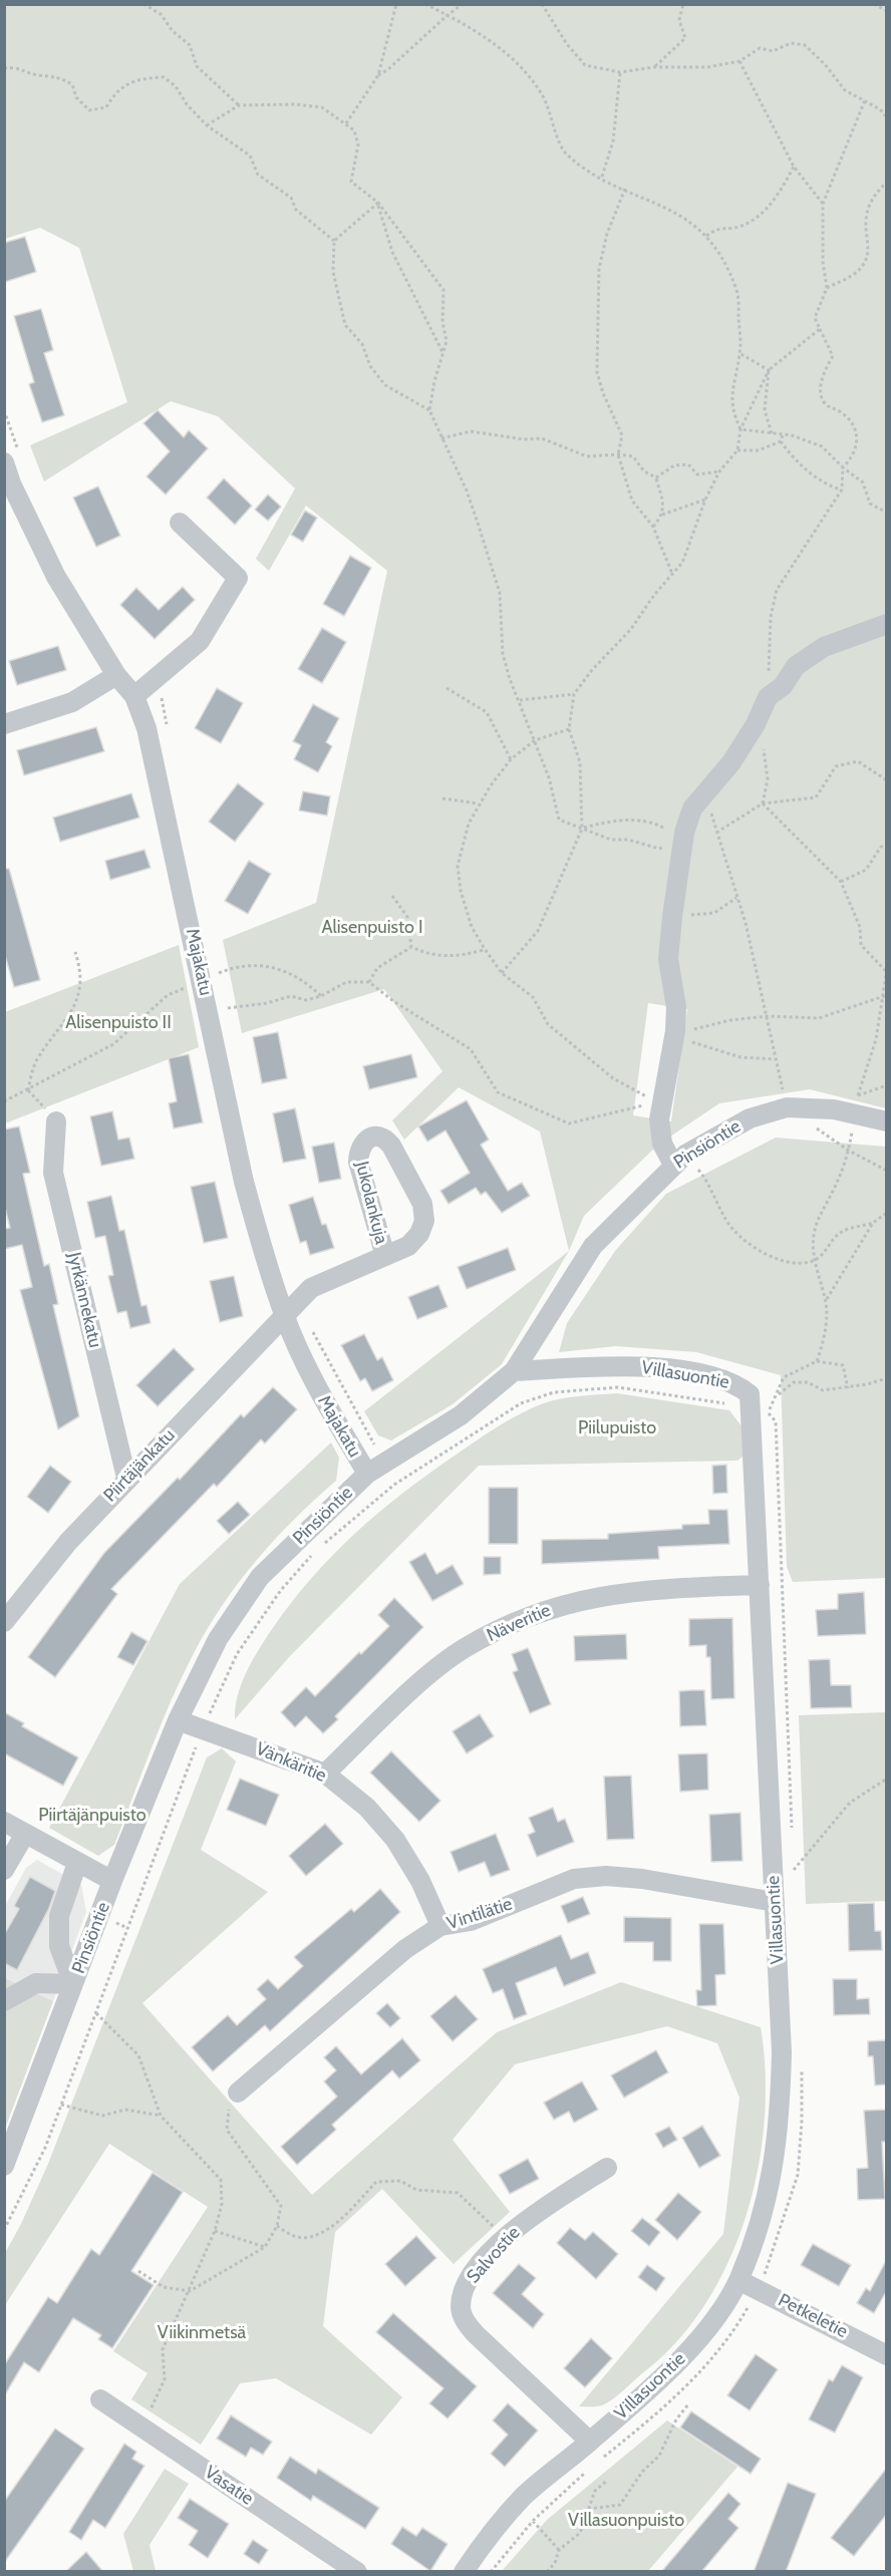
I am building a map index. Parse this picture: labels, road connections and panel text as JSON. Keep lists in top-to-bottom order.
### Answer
{
  "streets": {
    "street": [
      "Majakatu",
      "Pinsiöntie",
      "Jukolankuja",
      "Jyrkännekatu",
      "Villasuontie",
      "Piirtäjänkatu",
      "Näveritie",
      "Vänkäritie",
      "Vintilätie",
      "Salvostie",
      "Petkeletie",
      "Vasatie"
    ]
  },
  "crossings": [
    ["Majakatu", "Pinsiöntie"],
    ["Majakatu", "Jukolankuja"],
    ["Majakatu", "Piirtäjänkatu"],
    ["Pinsiöntie", "Villasuontie"],
    ["Pinsiöntie", "Vänkäritie"],
    ["Jukolankuja", "Piirtäjänkatu"],
    ["Jyrkännekatu", "Piirtäjänkatu"],
    ["Villasuontie", "Näveritie"],
    ["Villasuontie", "Vintilätie"],
    ["Villasuontie", "Salvostie"],
    ["Villasuontie", "Petkeletie"],
    ["Näveritie", "Vänkäritie"],
    ["Vänkäritie", "Vintilätie"]
  ],
  "parks": [
    "Alisenpuisto I",
    "Alisenpuisto II",
    "Piilupuisto",
    "Piirtäjänpuisto",
    "Viikinmetsä",
    "Villasuonpuisto"
  ]
}
